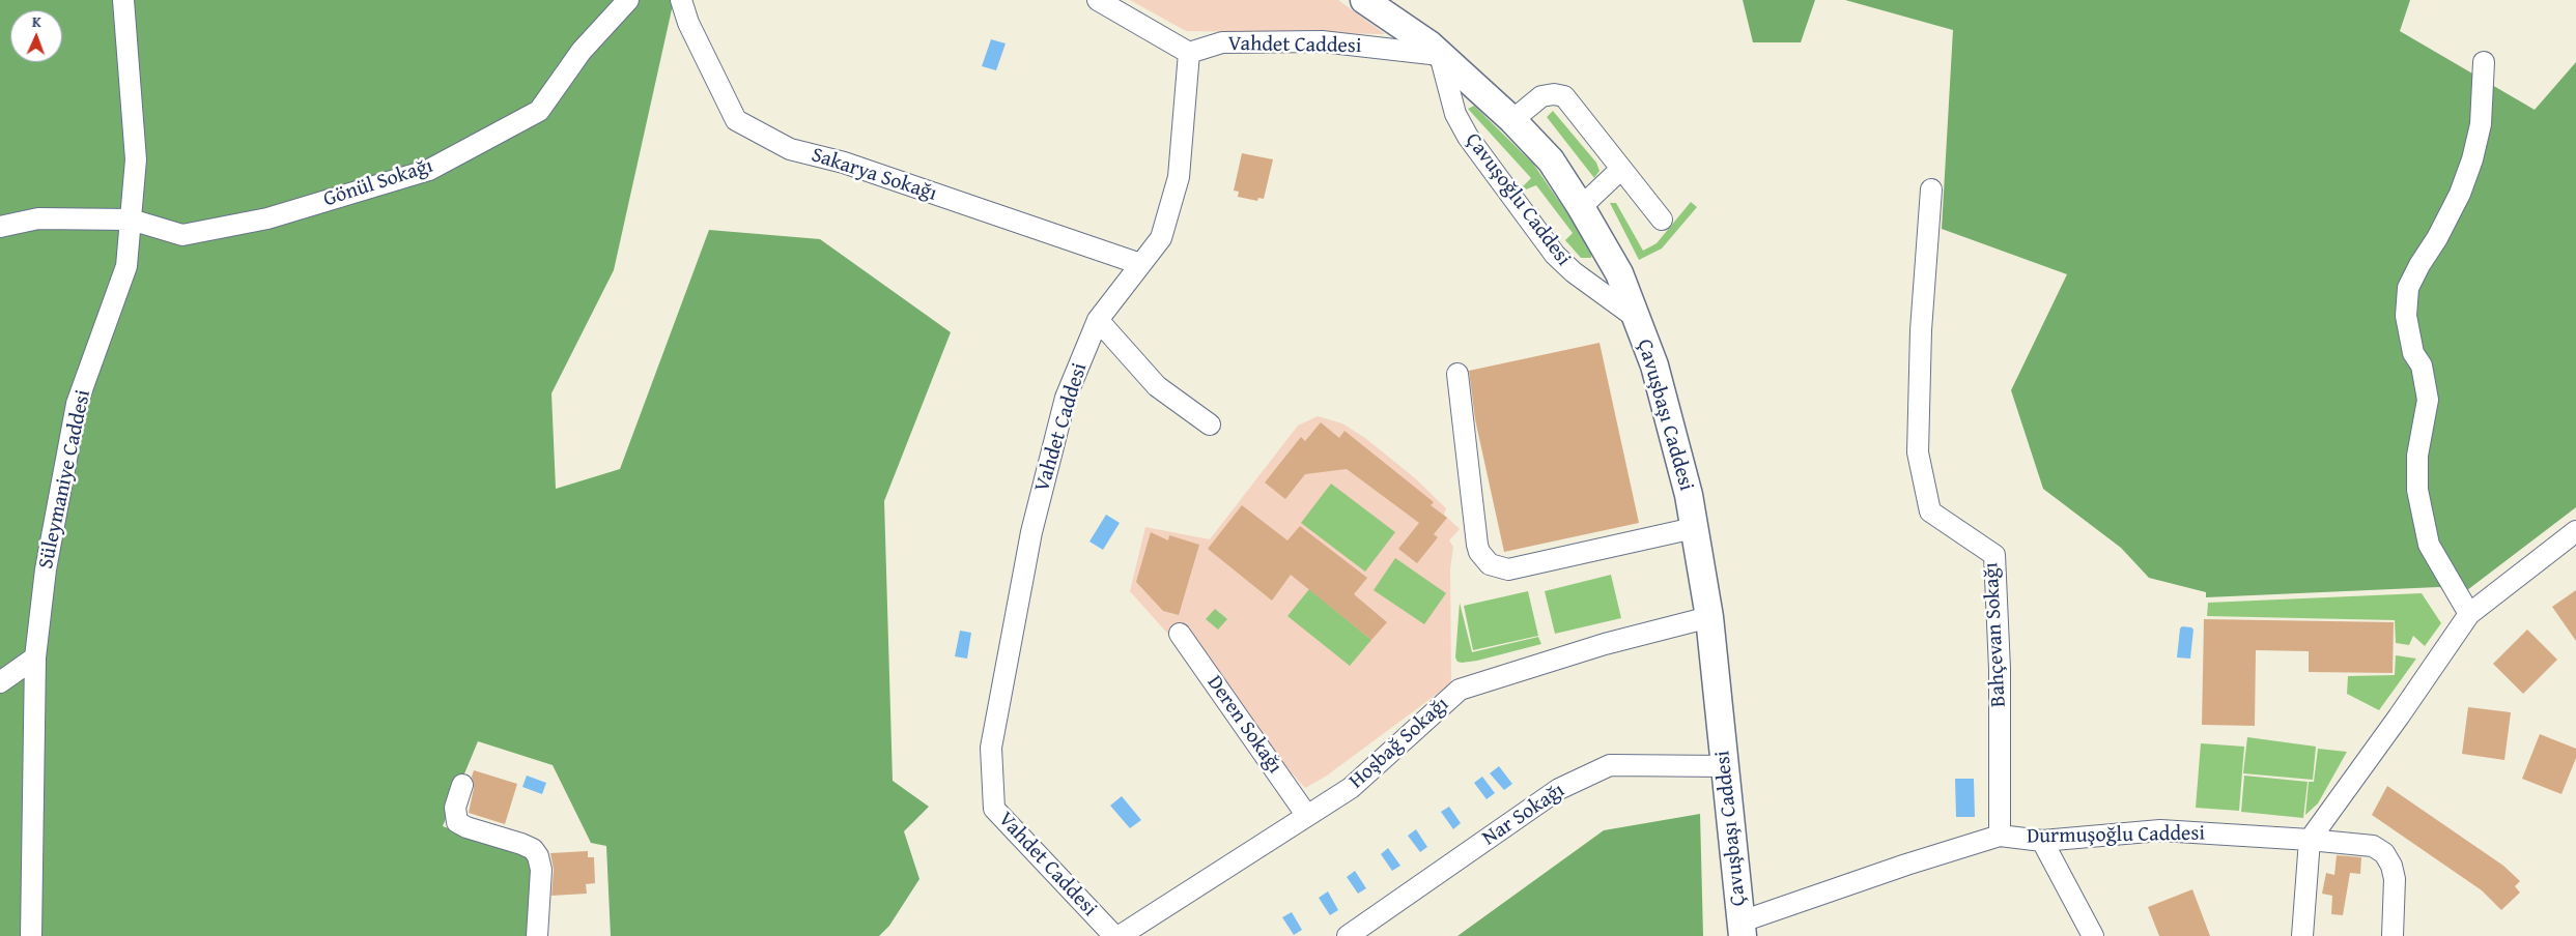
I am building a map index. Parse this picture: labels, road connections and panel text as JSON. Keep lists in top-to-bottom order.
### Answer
{
  "streets": {
    "main road": ["Çavuşbaşı Caddesi"],
    "street": [
      "Vahdet Caddesi",
      "Sakarya Sokağı",
      "Gönül Sokağı",
      "Çavuşoğlu Caddesi",
      "Süleymaniye Caddesi",
      "Bahçevan Sokağı",
      "Deren Sokağı",
      "Hoşbağ Sokağı",
      "Nar Sokağı",
      "Durmuşoğlu Caddesi"
    ]
  },
  "crossings": [
    ["Vahdet Caddesi", "Sakarya Sokağı"],
    ["Vahdet Caddesi", "Çavuşoğlu Caddesi"],
    ["Vahdet Caddesi", "Çavuşbaşı Caddesi"],
    ["Gönül Sokağı", "Süleymaniye Caddesi"],
    ["Çavuşoğlu Caddesi", "Çavuşbaşı Caddesi"],
    ["Çavuşbaşı Caddesi", "Hoşbağ Sokağı"],
    ["Çavuşbaşı Caddesi", "Nar Sokağı"],
    ["Çavuşbaşı Caddesi", "Durmuşoğlu Caddesi"],
    ["Bahçevan Sokağı", "Durmuşoğlu Caddesi"],
    ["Deren Sokağı", "Hoşbağ Sokağı"]
  ],
  "north": "top"
}
